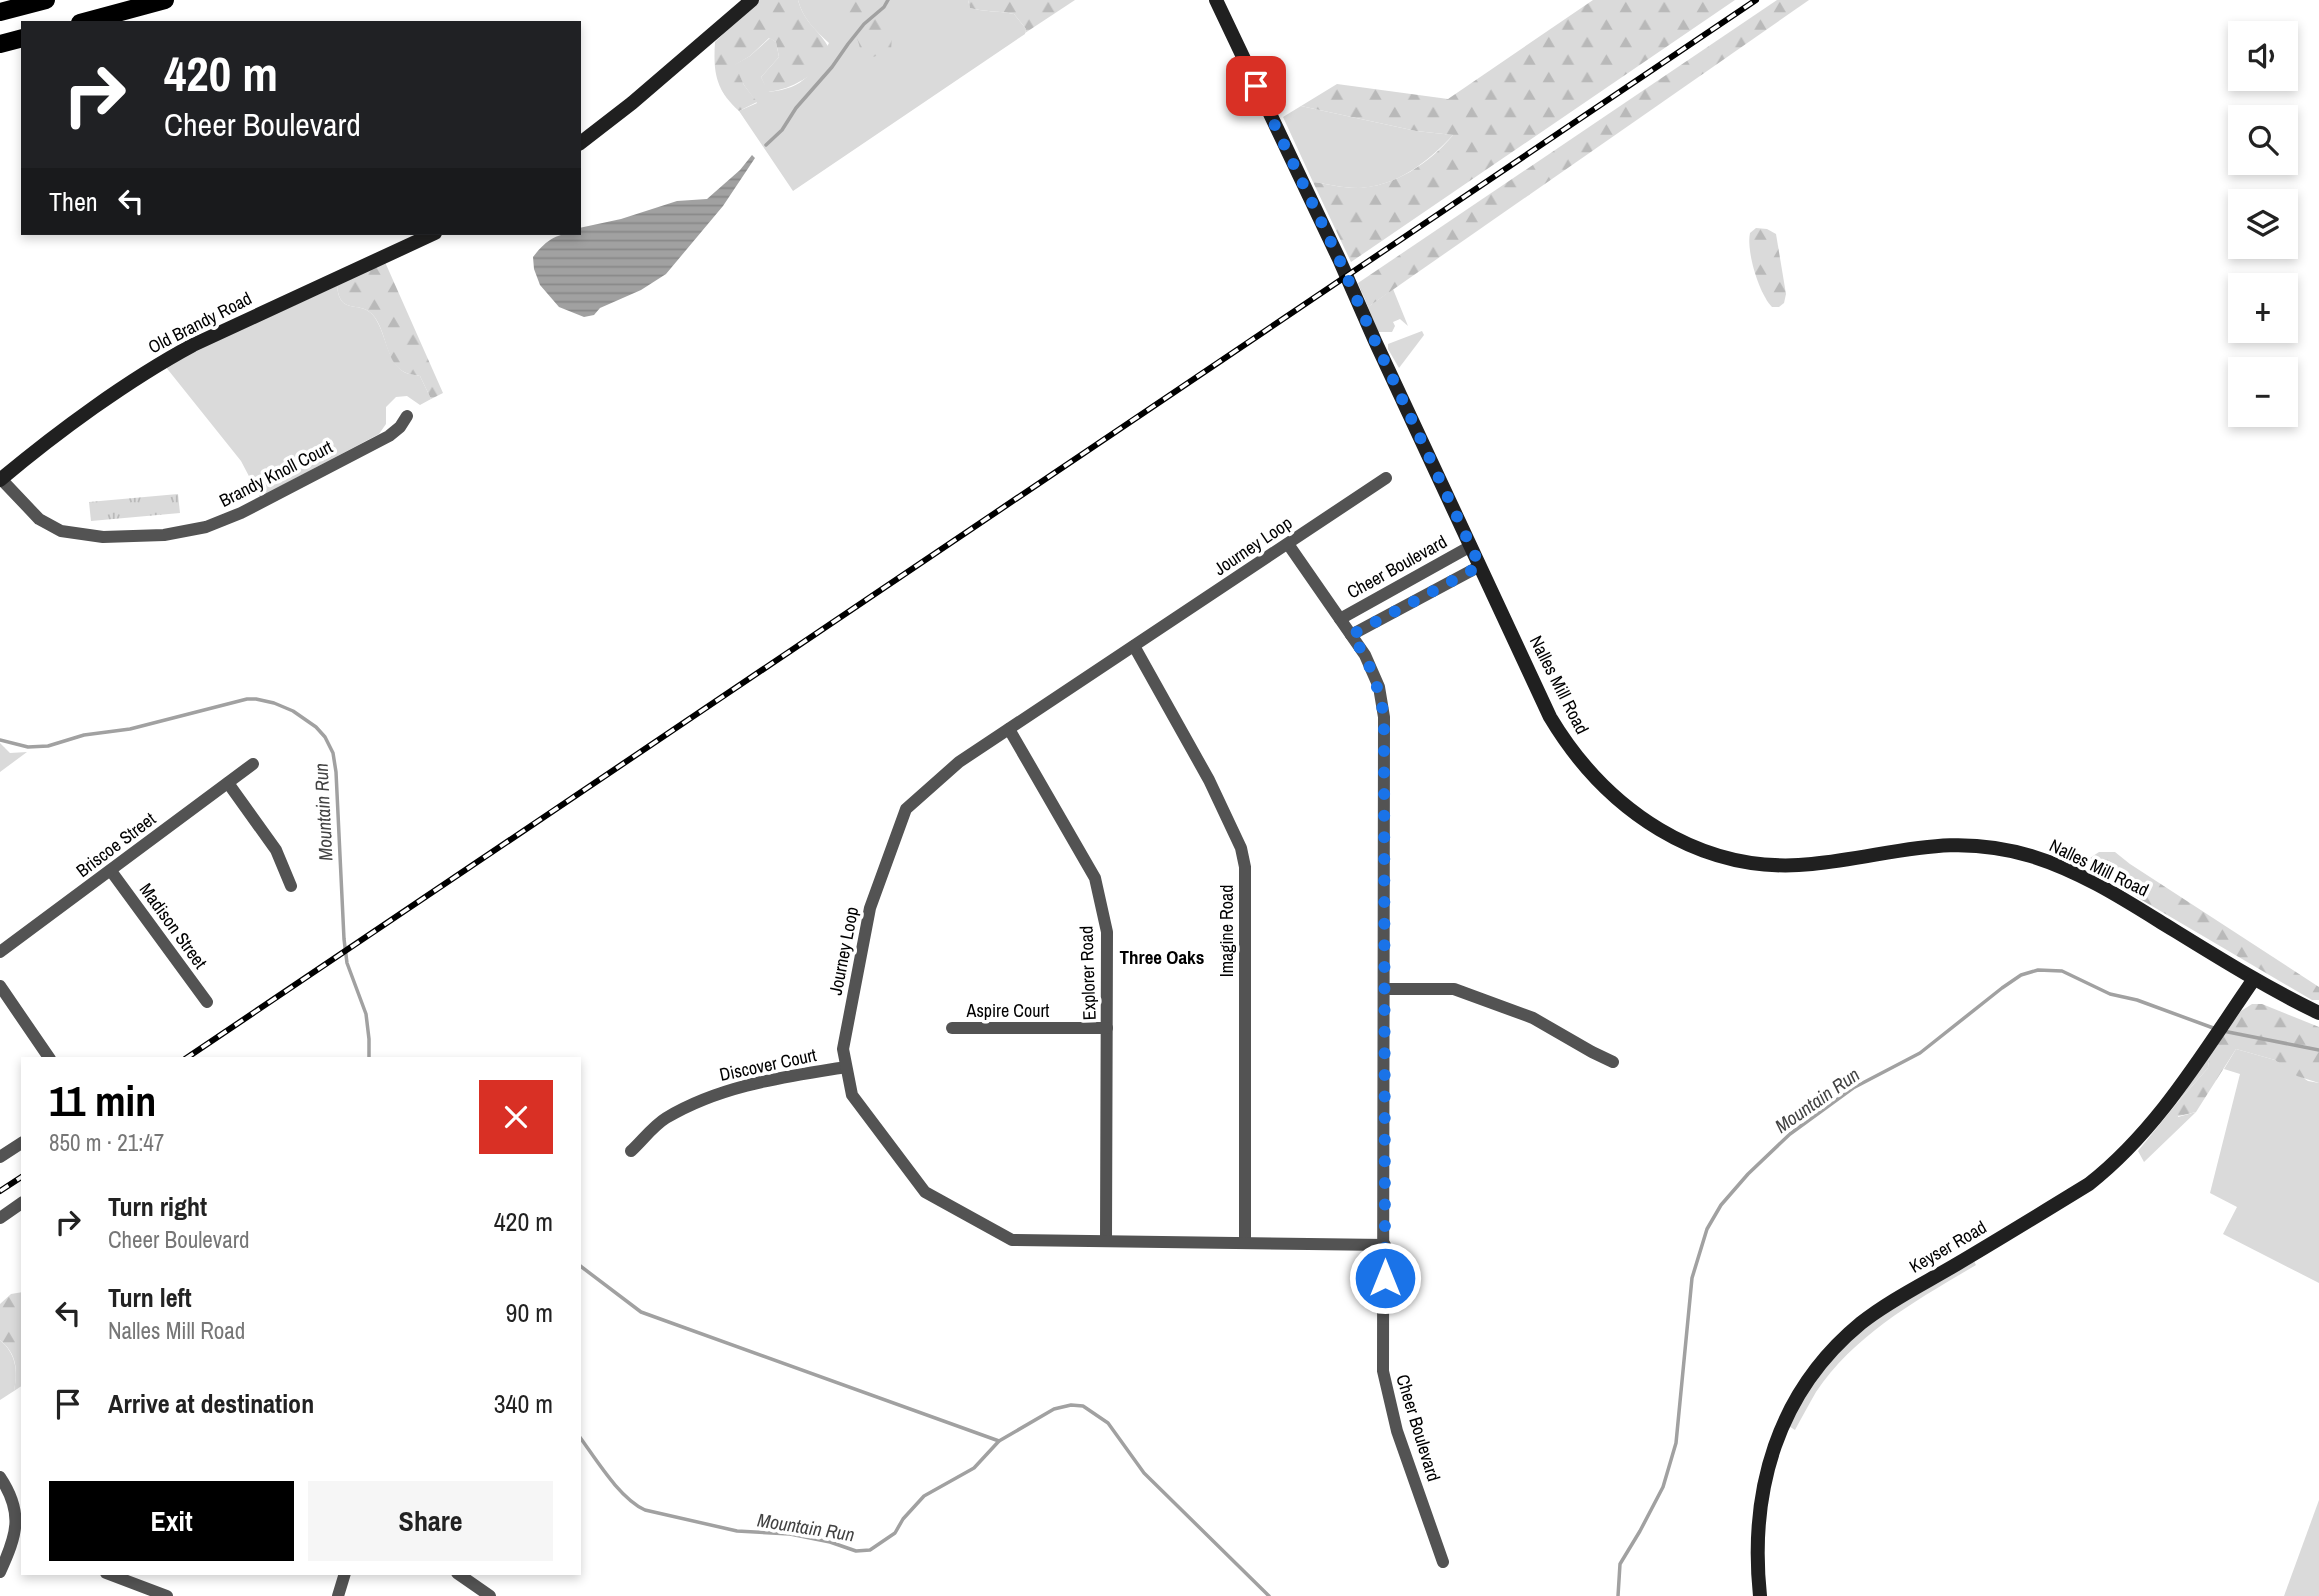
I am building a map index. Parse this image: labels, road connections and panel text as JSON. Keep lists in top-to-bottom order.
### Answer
{
  "streets": {
    "street": [
      "Old Brandy Road",
      "Brandy Knoll Court",
      "Journey Loop",
      "Cheer Boulevard",
      "Nalles Mill Road",
      "Briscoe Street",
      "Madison Street",
      "Imagine Road",
      "Explorer Road",
      "Aspire Court",
      "Discover Court",
      "Keyser Road"
    ]
  },
  "crossings": [
    ["Old Brandy Road", "Brandy Knoll Court"],
    ["Journey Loop", "Cheer Boulevard"],
    ["Journey Loop", "Imagine Road"],
    ["Journey Loop", "Explorer Road"],
    ["Journey Loop", "Discover Court"],
    ["Cheer Boulevard", "Nalles Mill Road"],
    ["Nalles Mill Road", "Keyser Road"],
    ["Briscoe Street", "Madison Street"],
    ["Explorer Road", "Aspire Court"]
  ],
  "districts": ["Three Oaks"],
  "water": ["Mountain Run"],
  "page": {
    "map_buttons": ["+", "−"],
    "turn": ["420 m", "Cheer Boulevard"],
    "then": "Then",
    "heading": ["11 min", "850 m · 21:47"],
    "list": [
      {
        "name": "Turn right",
        "note": "Cheer Boulevard",
        "value": "420 m"
      },
      {
        "name": "Turn left",
        "note": "Nalles Mill Road",
        "value": "90 m"
      },
      {
        "name": "Arrive at destination",
        "value": "340 m"
      }
    ],
    "buttons": ["Exit", "Share"]
  }
}
